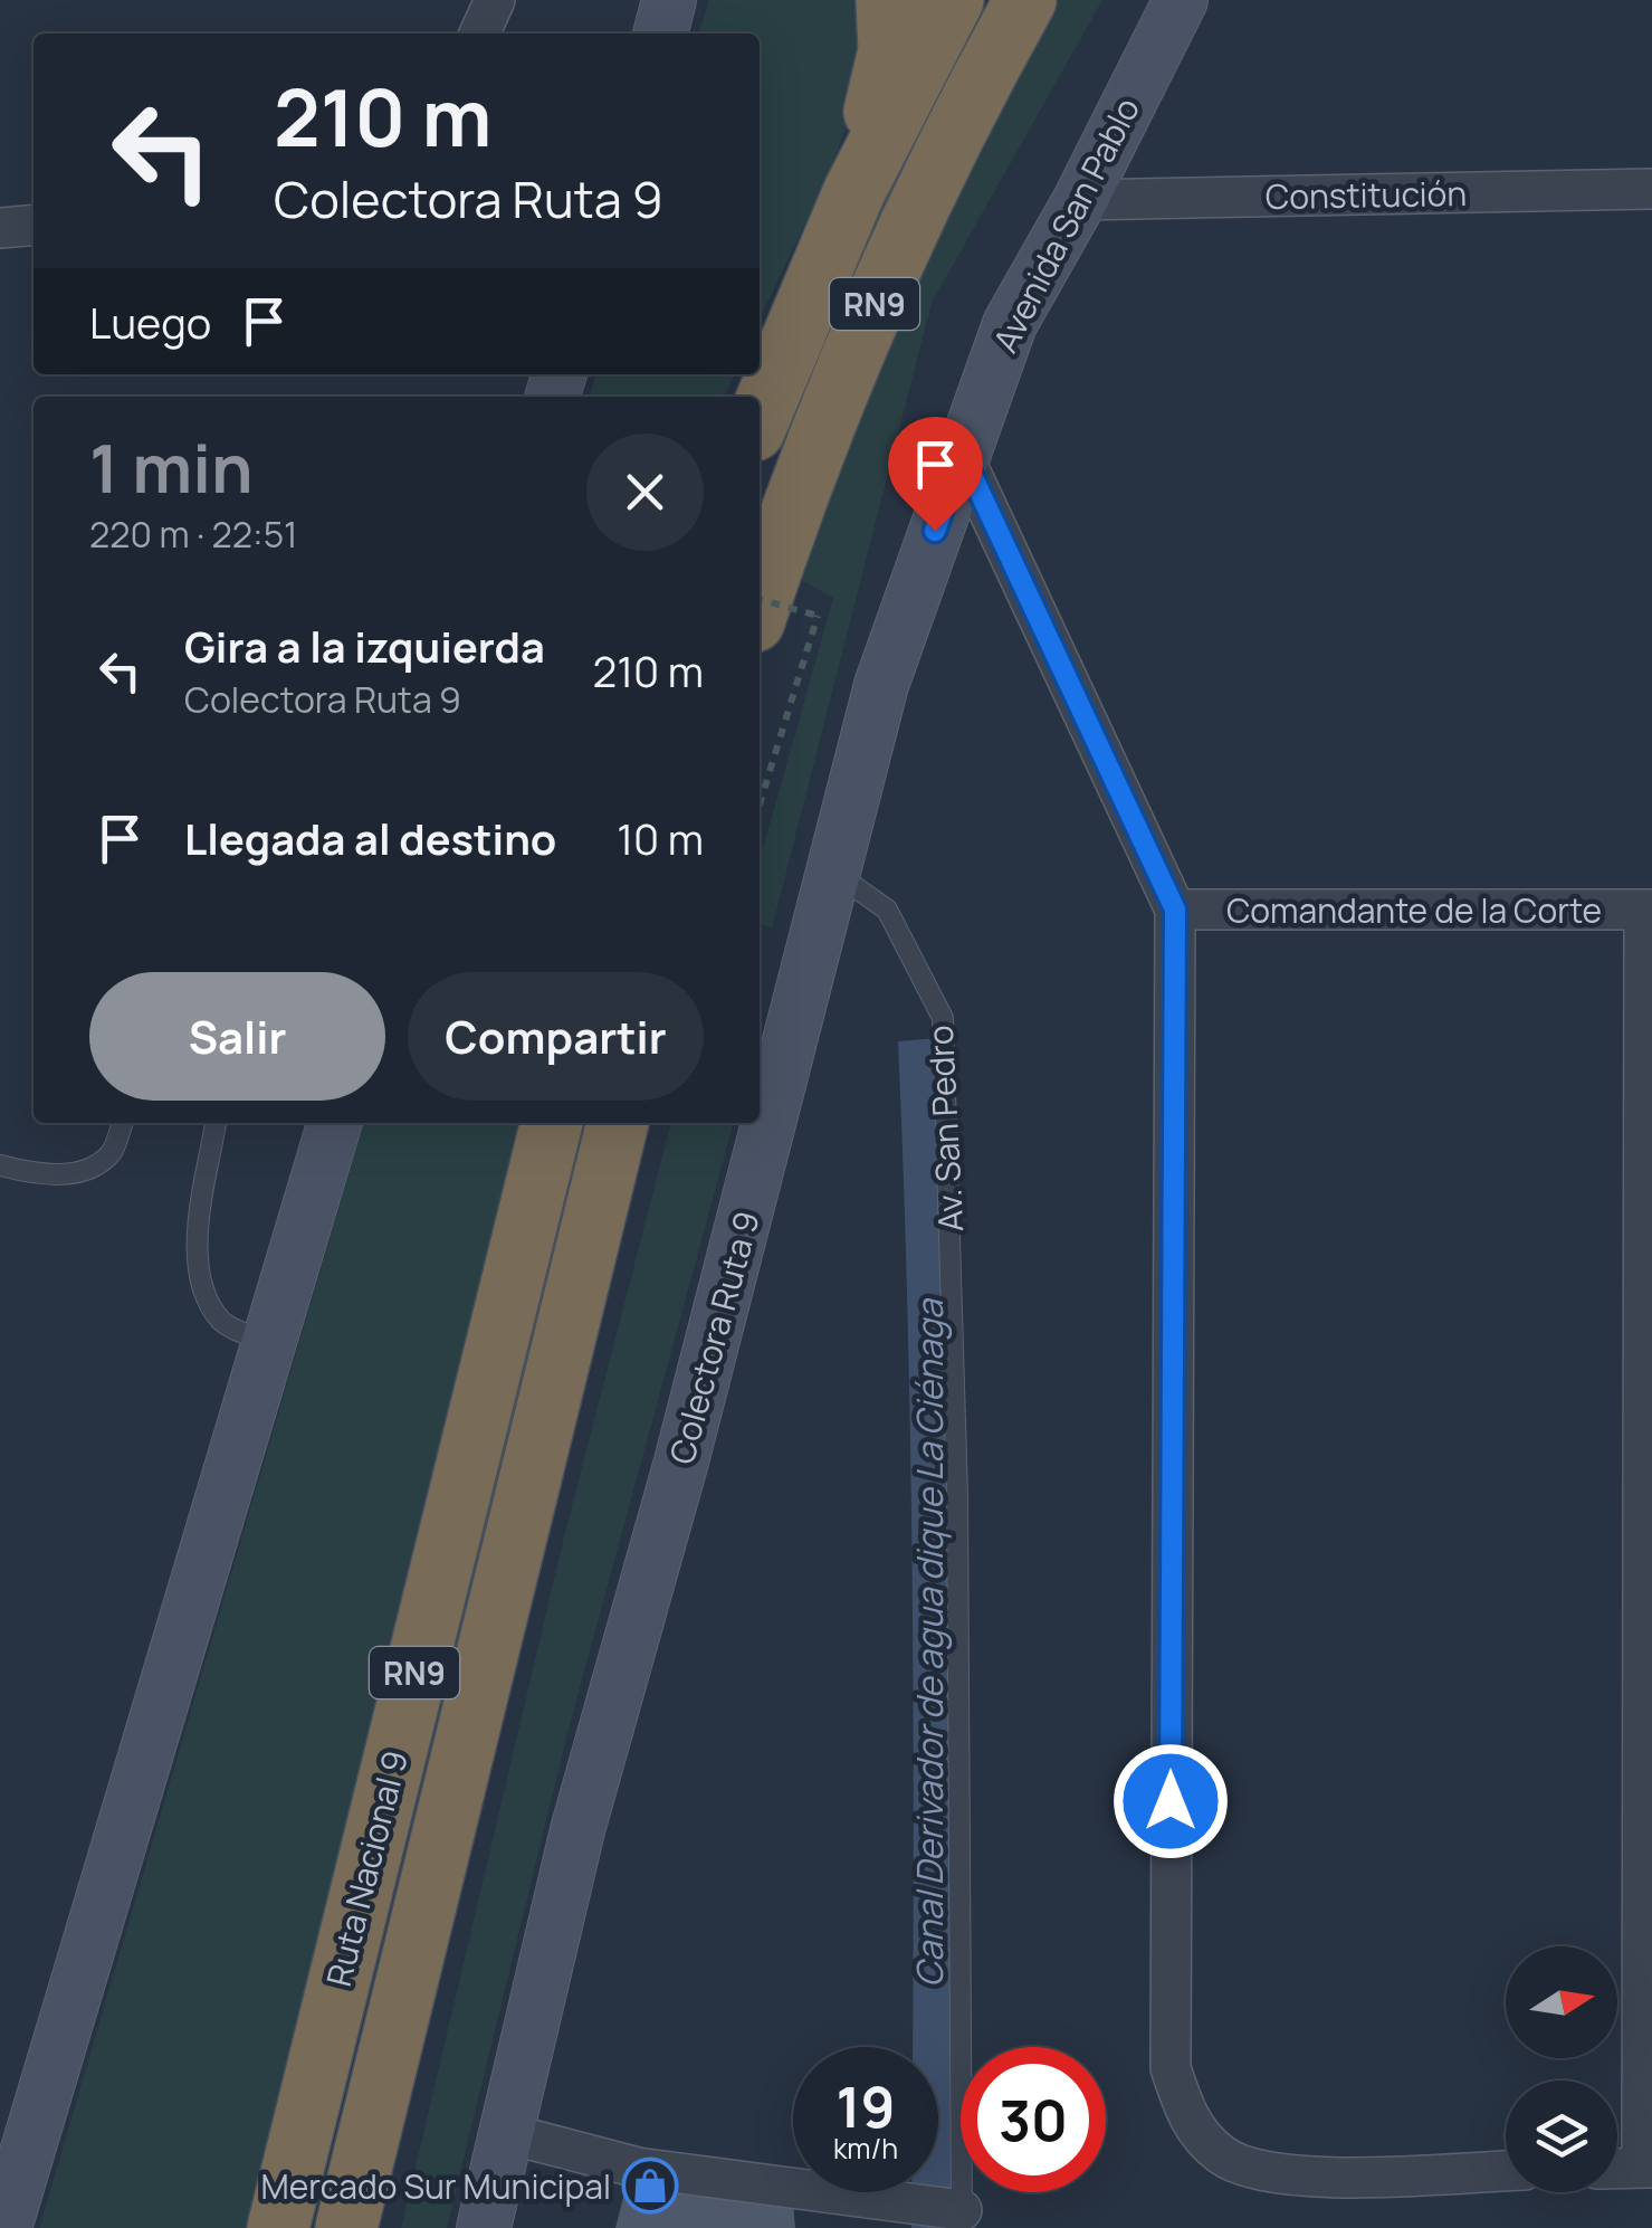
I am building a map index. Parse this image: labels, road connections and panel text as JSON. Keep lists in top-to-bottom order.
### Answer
{
  "streets": {
    "highway": ["RN9", "Ruta Nacional 9"],
    "street": [
      "Constitución",
      "Avenida San Pablo",
      "Comandante de la Corte",
      "Colectora Ruta 9"
    ],
    "lane": ["Av. San Pedro"]
  },
  "crossings": [
    ["Constitución", "Avenida San Pablo"],
    ["Avenida San Pablo", "Colectora Ruta 9"],
    ["Av. San Pedro", "Colectora Ruta 9"]
  ],
  "water": ["Canal Derivador de agua dique La Ciénaga"],
  "places": {
    "shop": ["Mercado Sur Municipal"]
  },
  "north": "right",
  "page": {
    "turn": ["210 m", "Colectora Ruta 9"],
    "then": "Luego",
    "heading": ["1 min", "220 m · 22:51"],
    "list": [
      {
        "name": "Gira a la izquierda",
        "note": "Colectora Ruta 9",
        "value": "210 m"
      },
      {
        "name": "Llegada al destino",
        "value": "10 m"
      }
    ],
    "buttons": ["Salir", "Compartir"],
    "speed": "19 km/h",
    "limit": "30"
  }
}
